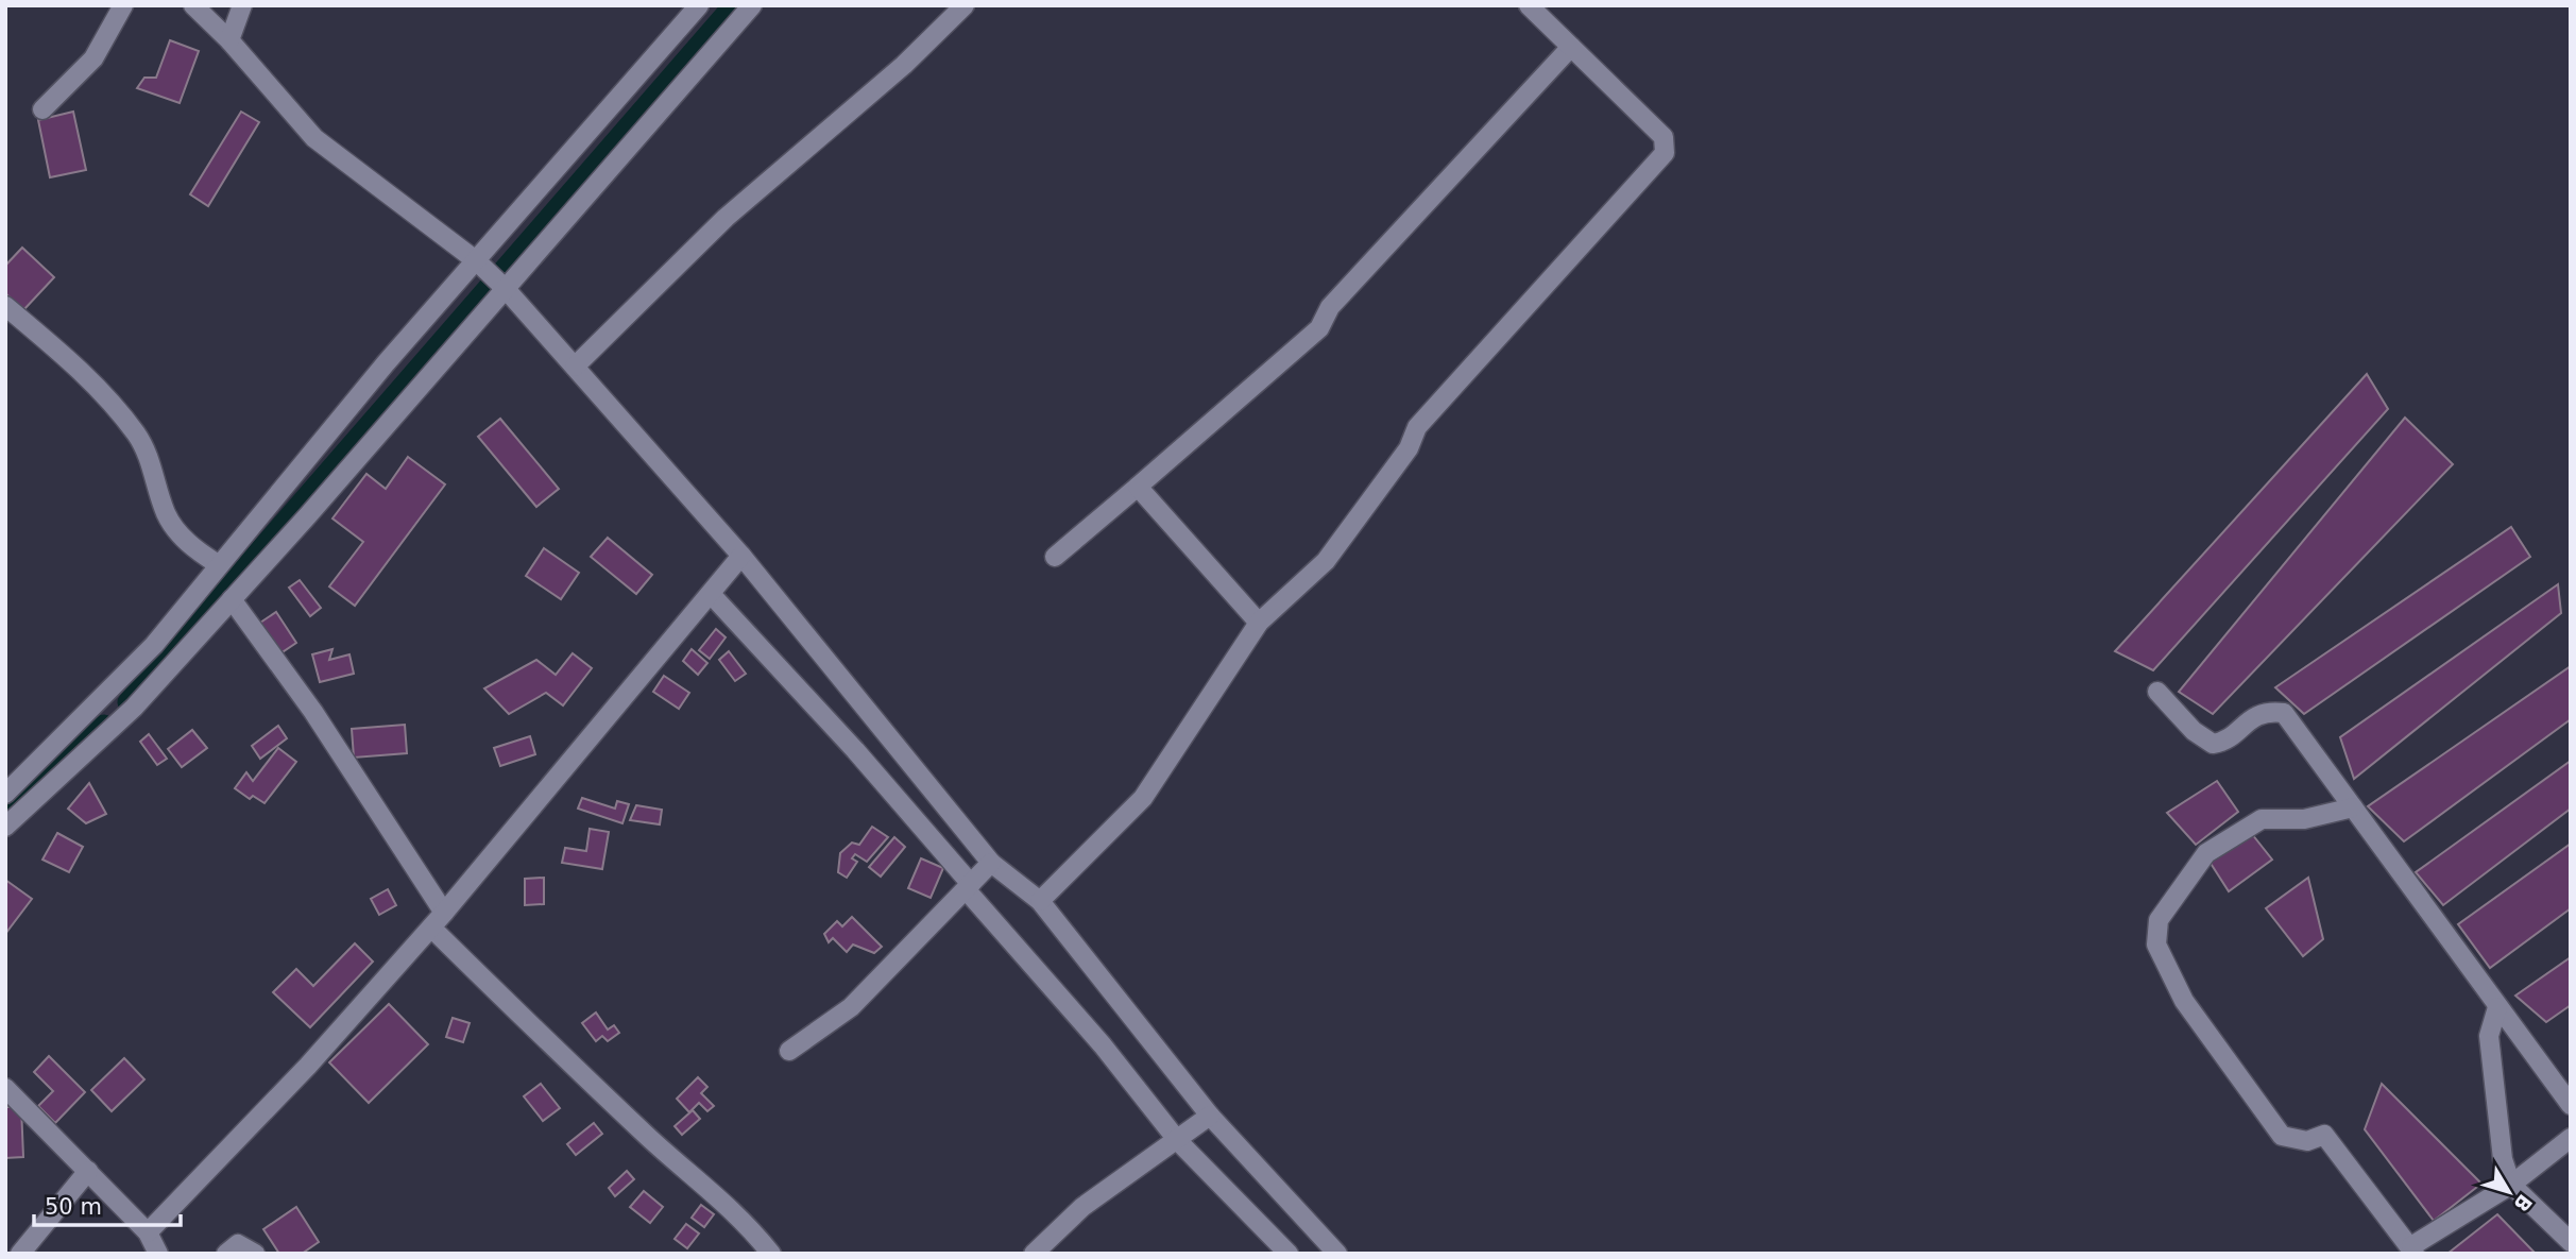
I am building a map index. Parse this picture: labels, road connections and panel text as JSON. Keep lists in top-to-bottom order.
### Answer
{
  "scale_bar": "50 m",
  "north": "bottom right"
}
